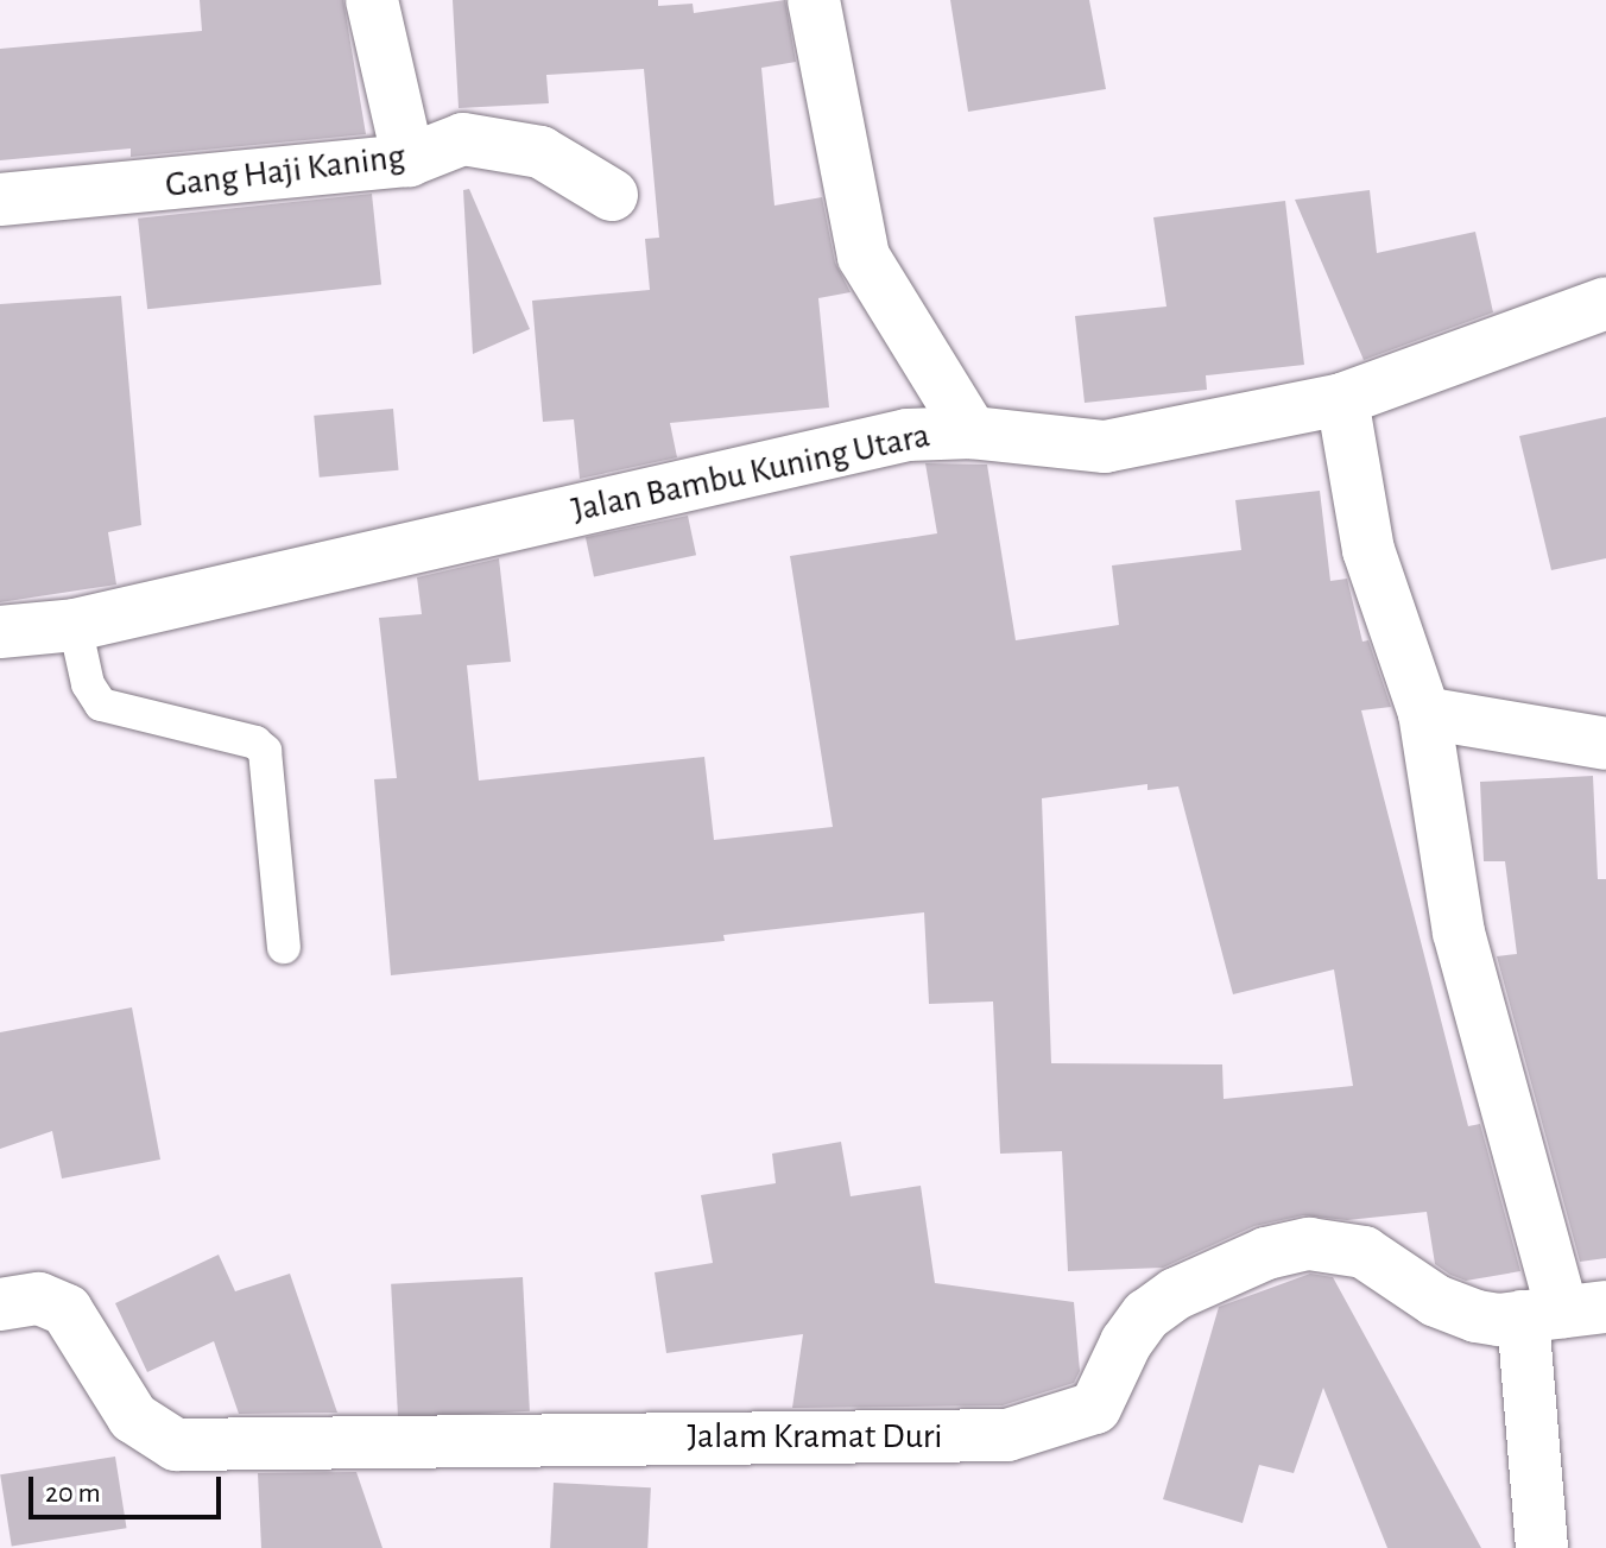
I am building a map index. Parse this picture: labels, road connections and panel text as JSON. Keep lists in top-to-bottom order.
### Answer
{
  "streets": {
    "street": ["Gang Haji Kaning", "Jalan Bambu Kuning Utara", "Jalam Kramat Duri"]
  },
  "scale_bar": "20 m"
}
